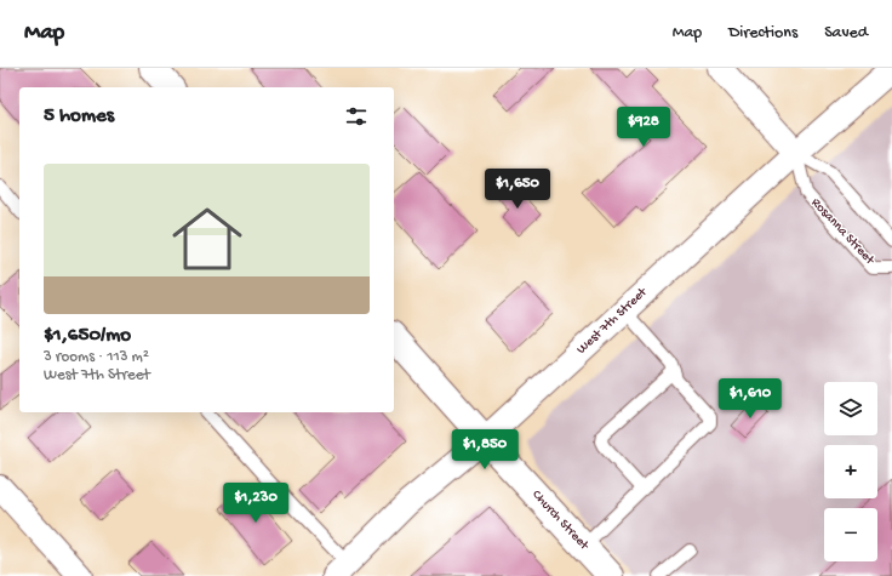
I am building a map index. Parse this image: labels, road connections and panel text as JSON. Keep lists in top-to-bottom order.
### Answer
{
  "streets": {
    "street": ["Rosanna Street", "West 7th Street", "Church Street"]
  },
  "crossings": [
    ["Rosanna Street", "West 7th Street"],
    ["West 7th Street", "Church Street"]
  ],
  "page": {
    "header": "Map",
    "nav": ["Map", "Directions", "Saved"],
    "heading": "5 homes",
    "price": [
      "$928",
      "$1,650",
      "$1,610",
      "$1,850",
      "$1,230"
    ],
    "list": [
      {
        "name": "$1,650/mo",
        "note": "3 rooms · 113 m² · West 7th Street"
      }
    ],
    "map_buttons": ["+", "−"]
  }
}
